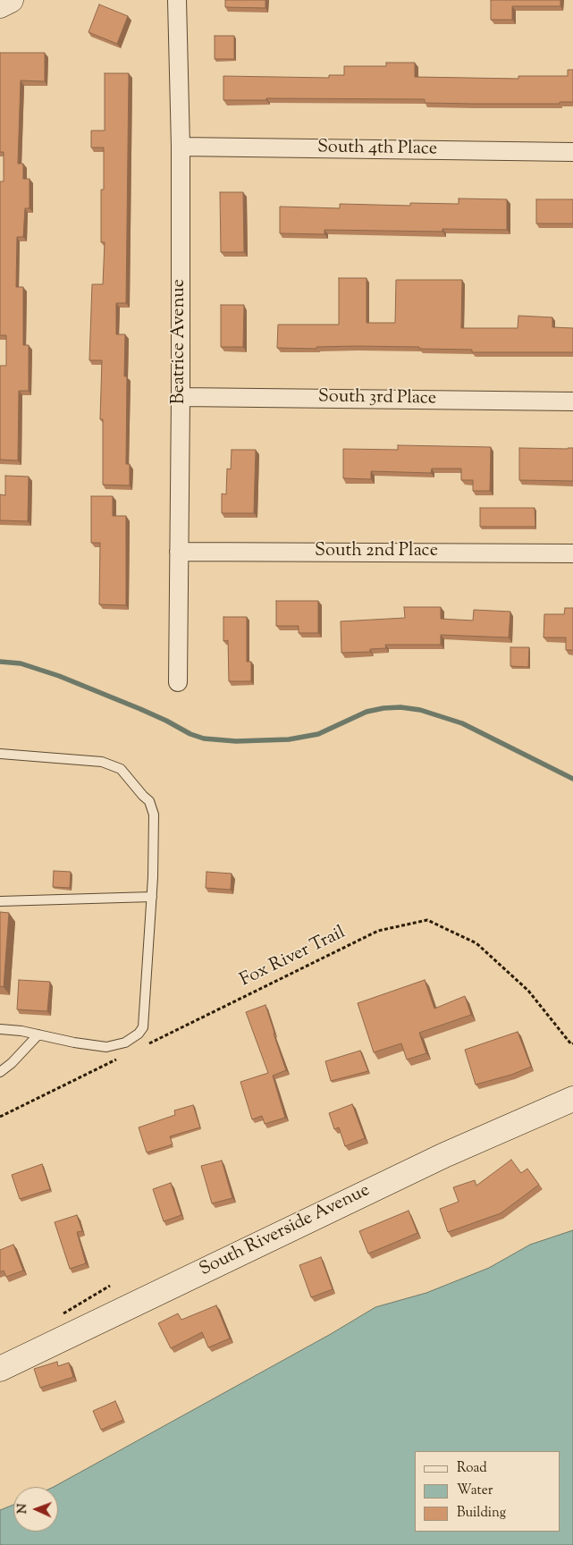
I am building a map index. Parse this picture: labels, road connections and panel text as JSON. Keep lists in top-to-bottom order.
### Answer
{
  "streets": {
    "main road": ["South Riverside Avenue"],
    "street": [
      "South 4th Place",
      "Beatrice Avenue",
      "South 3rd Place",
      "South 2nd Place"
    ],
    "path": ["Fox River Trail"]
  },
  "crossings": [
    ["South 4th Place", "Beatrice Avenue"],
    ["Beatrice Avenue", "South 3rd Place"],
    ["Beatrice Avenue", "South 2nd Place"]
  ],
  "legend": ["Road", "Water", "Building"],
  "north": "left"
}
